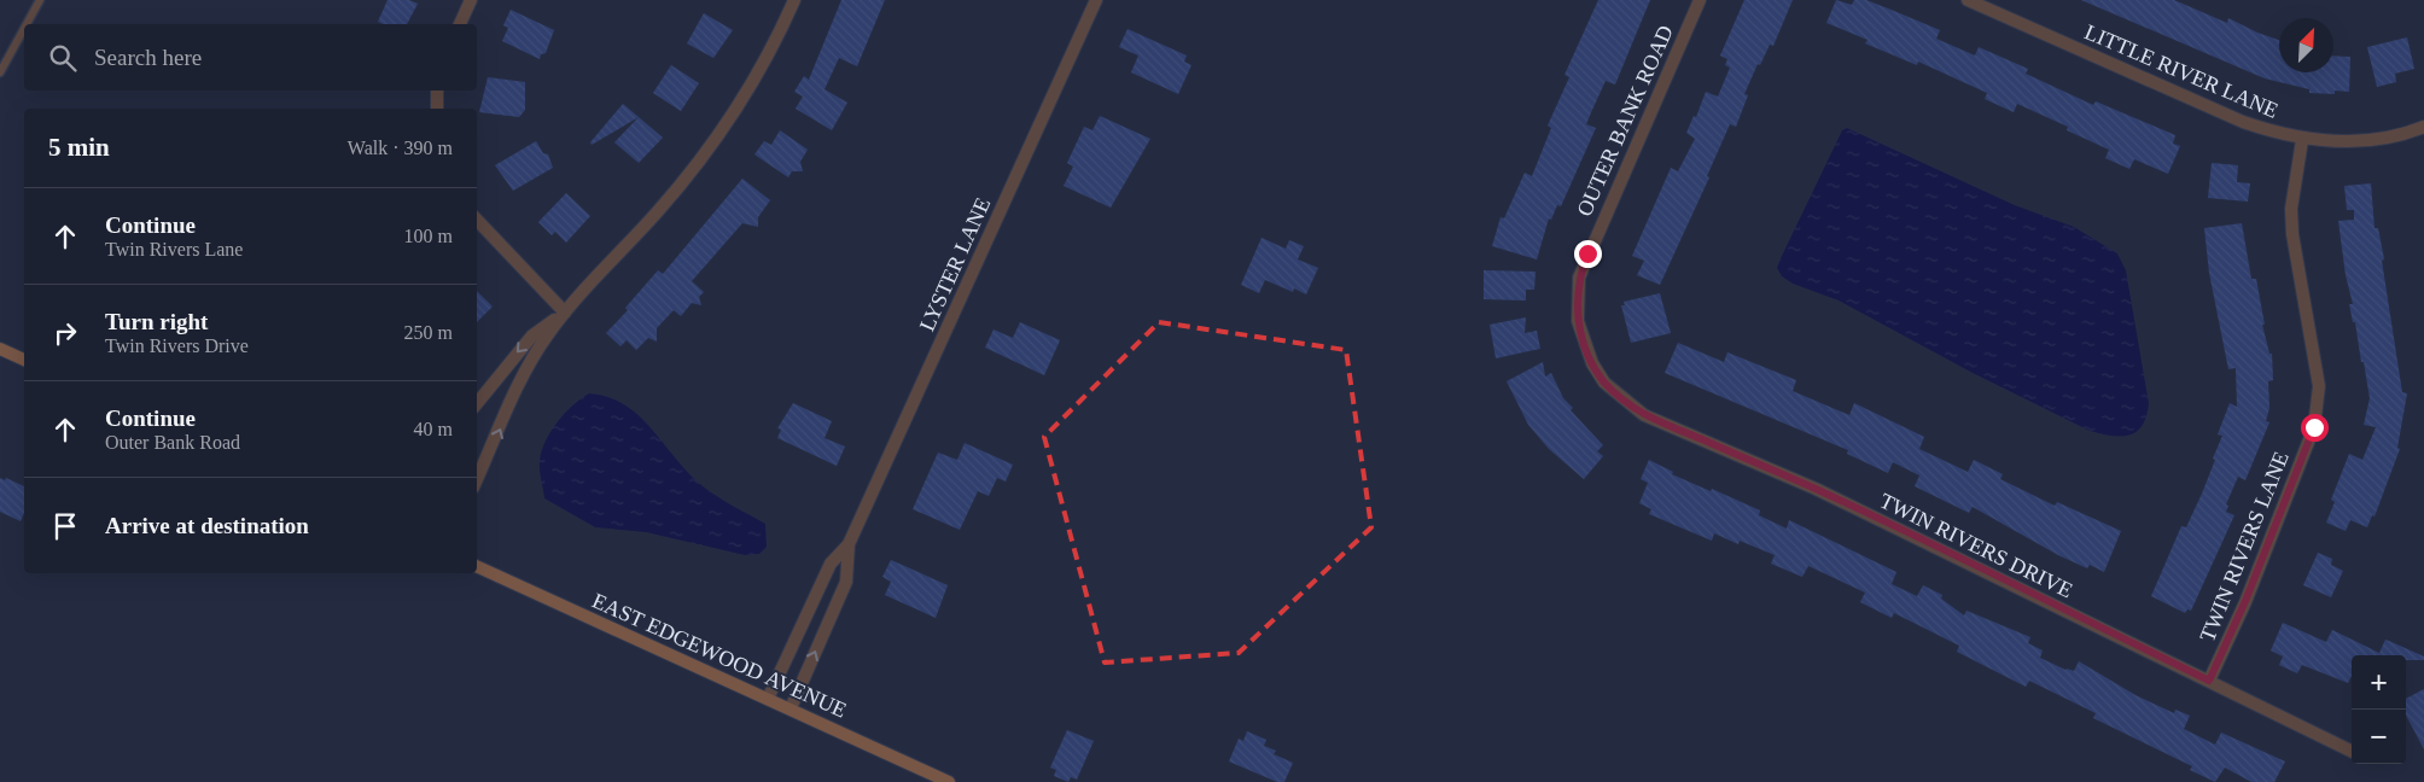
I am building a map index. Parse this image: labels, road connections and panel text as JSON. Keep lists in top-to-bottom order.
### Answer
{
  "streets": {
    "main road": ["EAST EDGEWOOD AVENUE"],
    "street": [
      "LITTLE RIVER LANE",
      "OUTER BANK ROAD",
      "LYSTER LANE",
      "TWIN RIVERS DRIVE",
      "TWIN RIVERS LANE"
    ]
  },
  "crossings": [
    ["LITTLE RIVER LANE", "TWIN RIVERS LANE"],
    ["OUTER BANK ROAD", "TWIN RIVERS DRIVE"],
    ["LYSTER LANE", "EAST EDGEWOOD AVENUE"],
    ["TWIN RIVERS DRIVE", "TWIN RIVERS LANE"]
  ],
  "north": "top right",
  "page": {
    "search": "Search here",
    "heading": ["5 min", "Walk · 390 m"],
    "list": [
      ["Continue", "Twin Rivers Lane", "100 m"],
      ["Turn right", "Twin Rivers Drive", "250 m"],
      ["Continue", "Outer Bank Road", "40 m"],
      "Arrive at destination"
    ],
    "map_buttons": ["+", "−"]
  }
}
